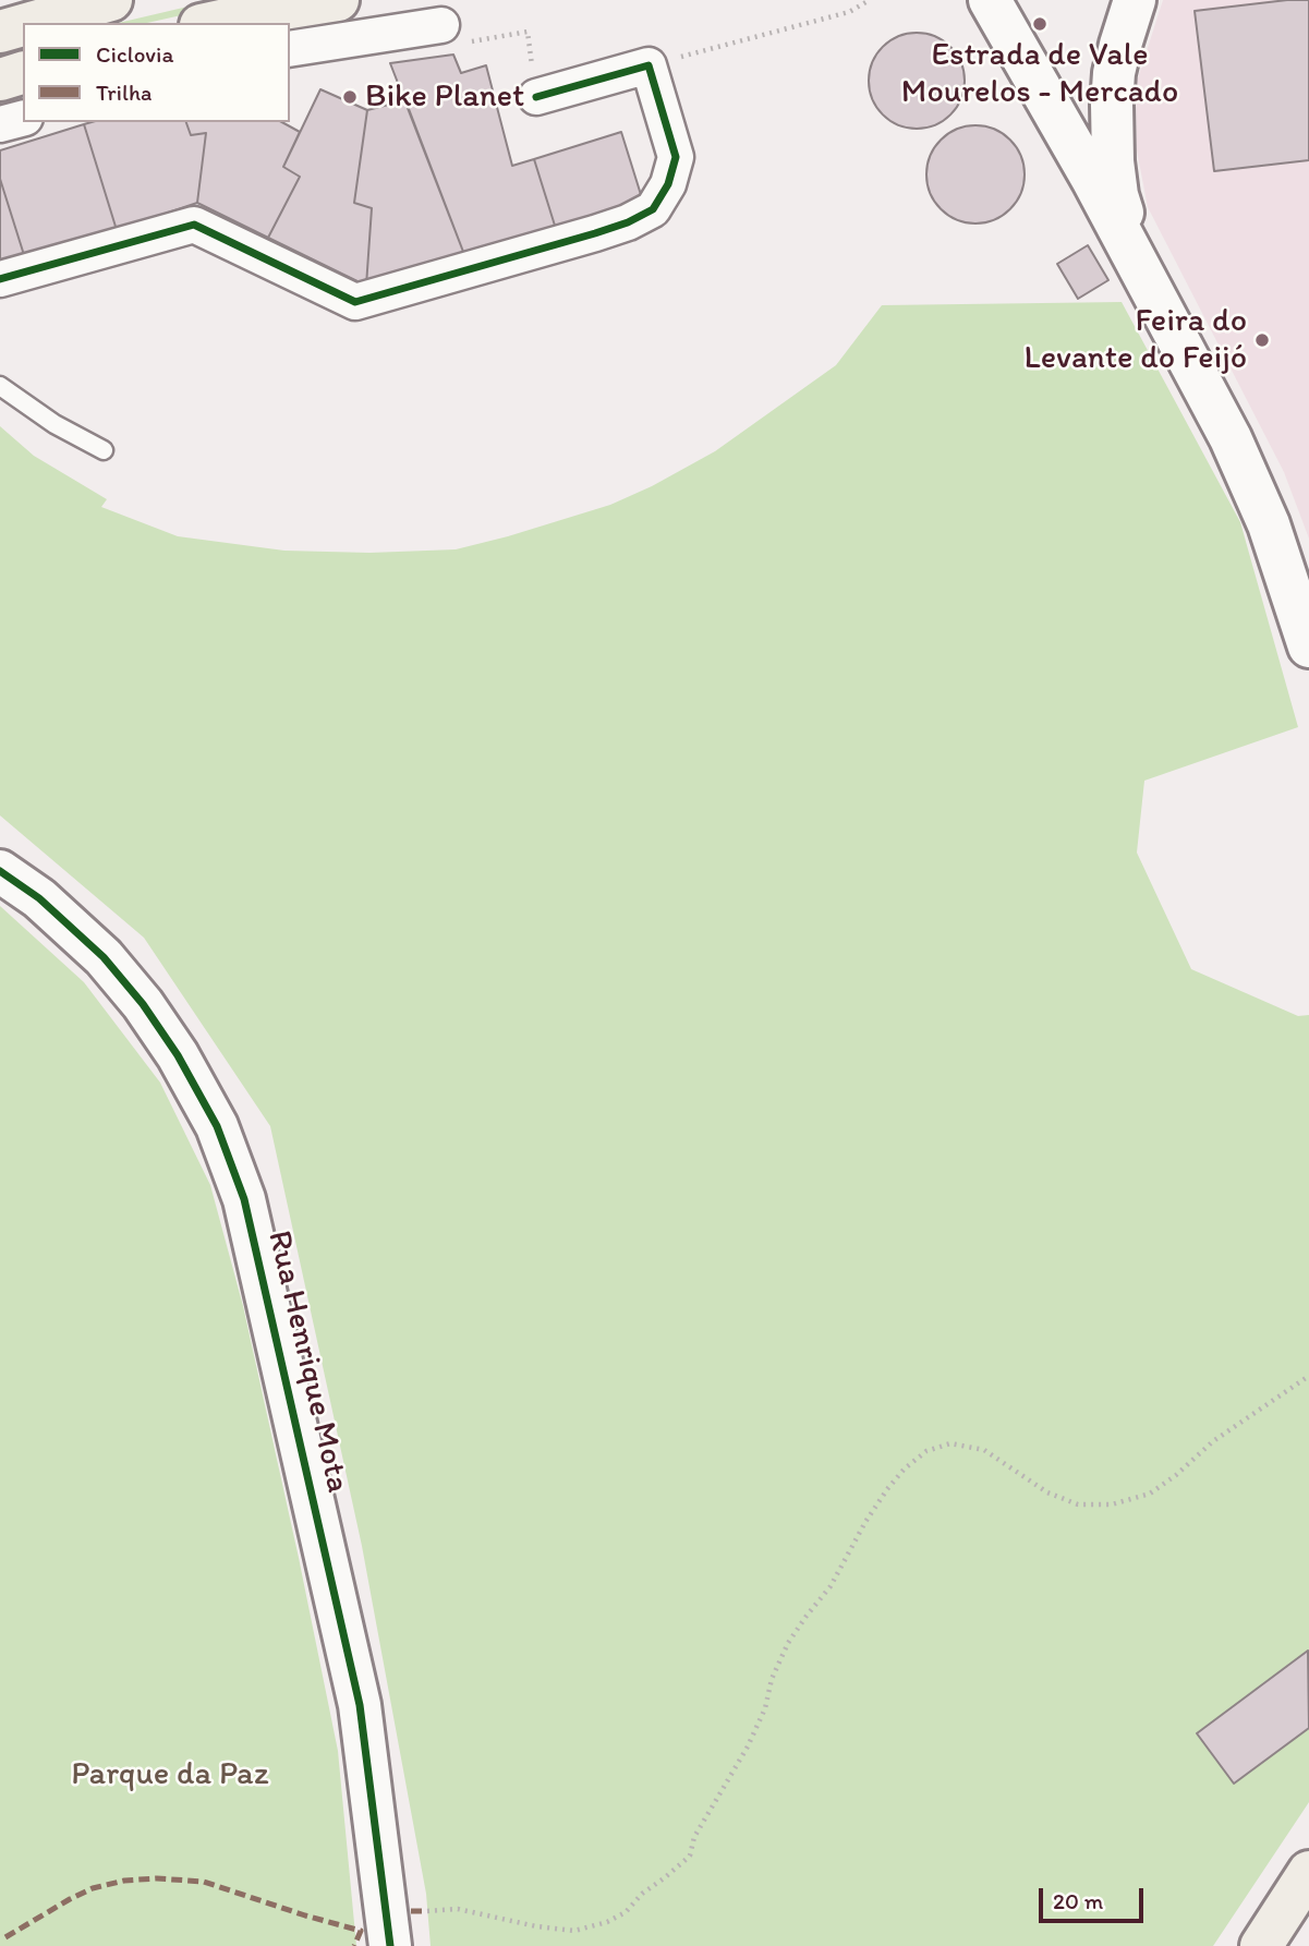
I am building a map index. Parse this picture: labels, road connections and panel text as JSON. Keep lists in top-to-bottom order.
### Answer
{
  "streets": {
    "street": ["Rua Henrique Mota"]
  },
  "parks": ["Parque da Paz"],
  "places": ["Estrada de Vale Mourelos - Mercado", "Bike Planet", "Feira do Levante do Feijó"],
  "legend": ["Ciclovia", "Trilha"],
  "scale_bar": "20 m"
}
